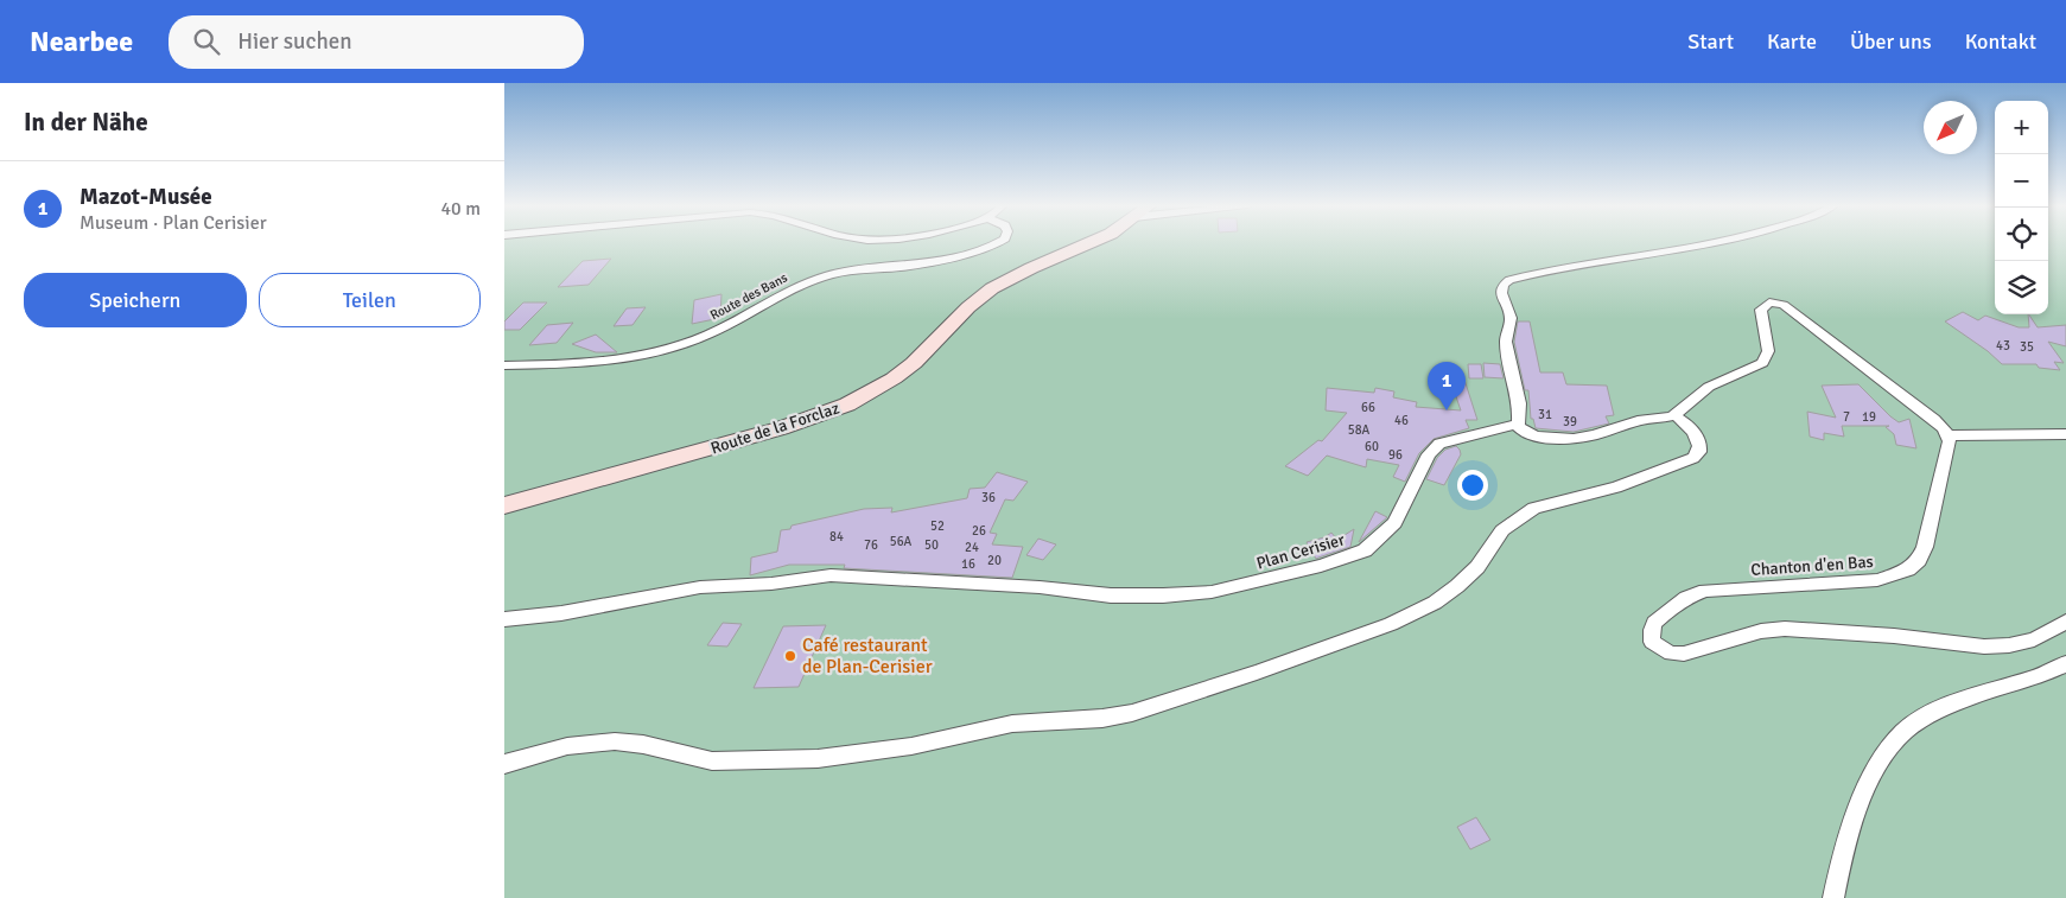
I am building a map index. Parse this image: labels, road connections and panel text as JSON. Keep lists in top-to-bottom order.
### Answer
{
  "streets": {
    "main road": ["Route de la Forclaz"],
    "street": ["Route des Bans", "Plan Cerisier", "Chanton d'en Bas"]
  },
  "places": ["Café restaurant de Plan-Cerisier"],
  "house_numbers": [
    "43",
    "35",
    "66",
    "31",
    "7",
    "19",
    "46",
    "39",
    "58A",
    "60",
    "96",
    "36",
    "52",
    "26",
    "84",
    "56A",
    "76",
    "50",
    "24",
    "20",
    "16"
  ],
  "north": "bottom left",
  "page": {
    "header": "Nearbee",
    "search": "Hier suchen",
    "nav": [
      "Start",
      "Karte",
      "Über uns",
      "Kontakt"
    ],
    "heading": "In der Nähe",
    "map_buttons": ["+", "−"],
    "list": [
      {
        "mark": "1",
        "name": "Mazot-Musée",
        "note": "Museum · Plan Cerisier",
        "value": "40 m"
      }
    ],
    "buttons": ["Speichern", "Teilen"],
    "pins": "1"
  }
}
